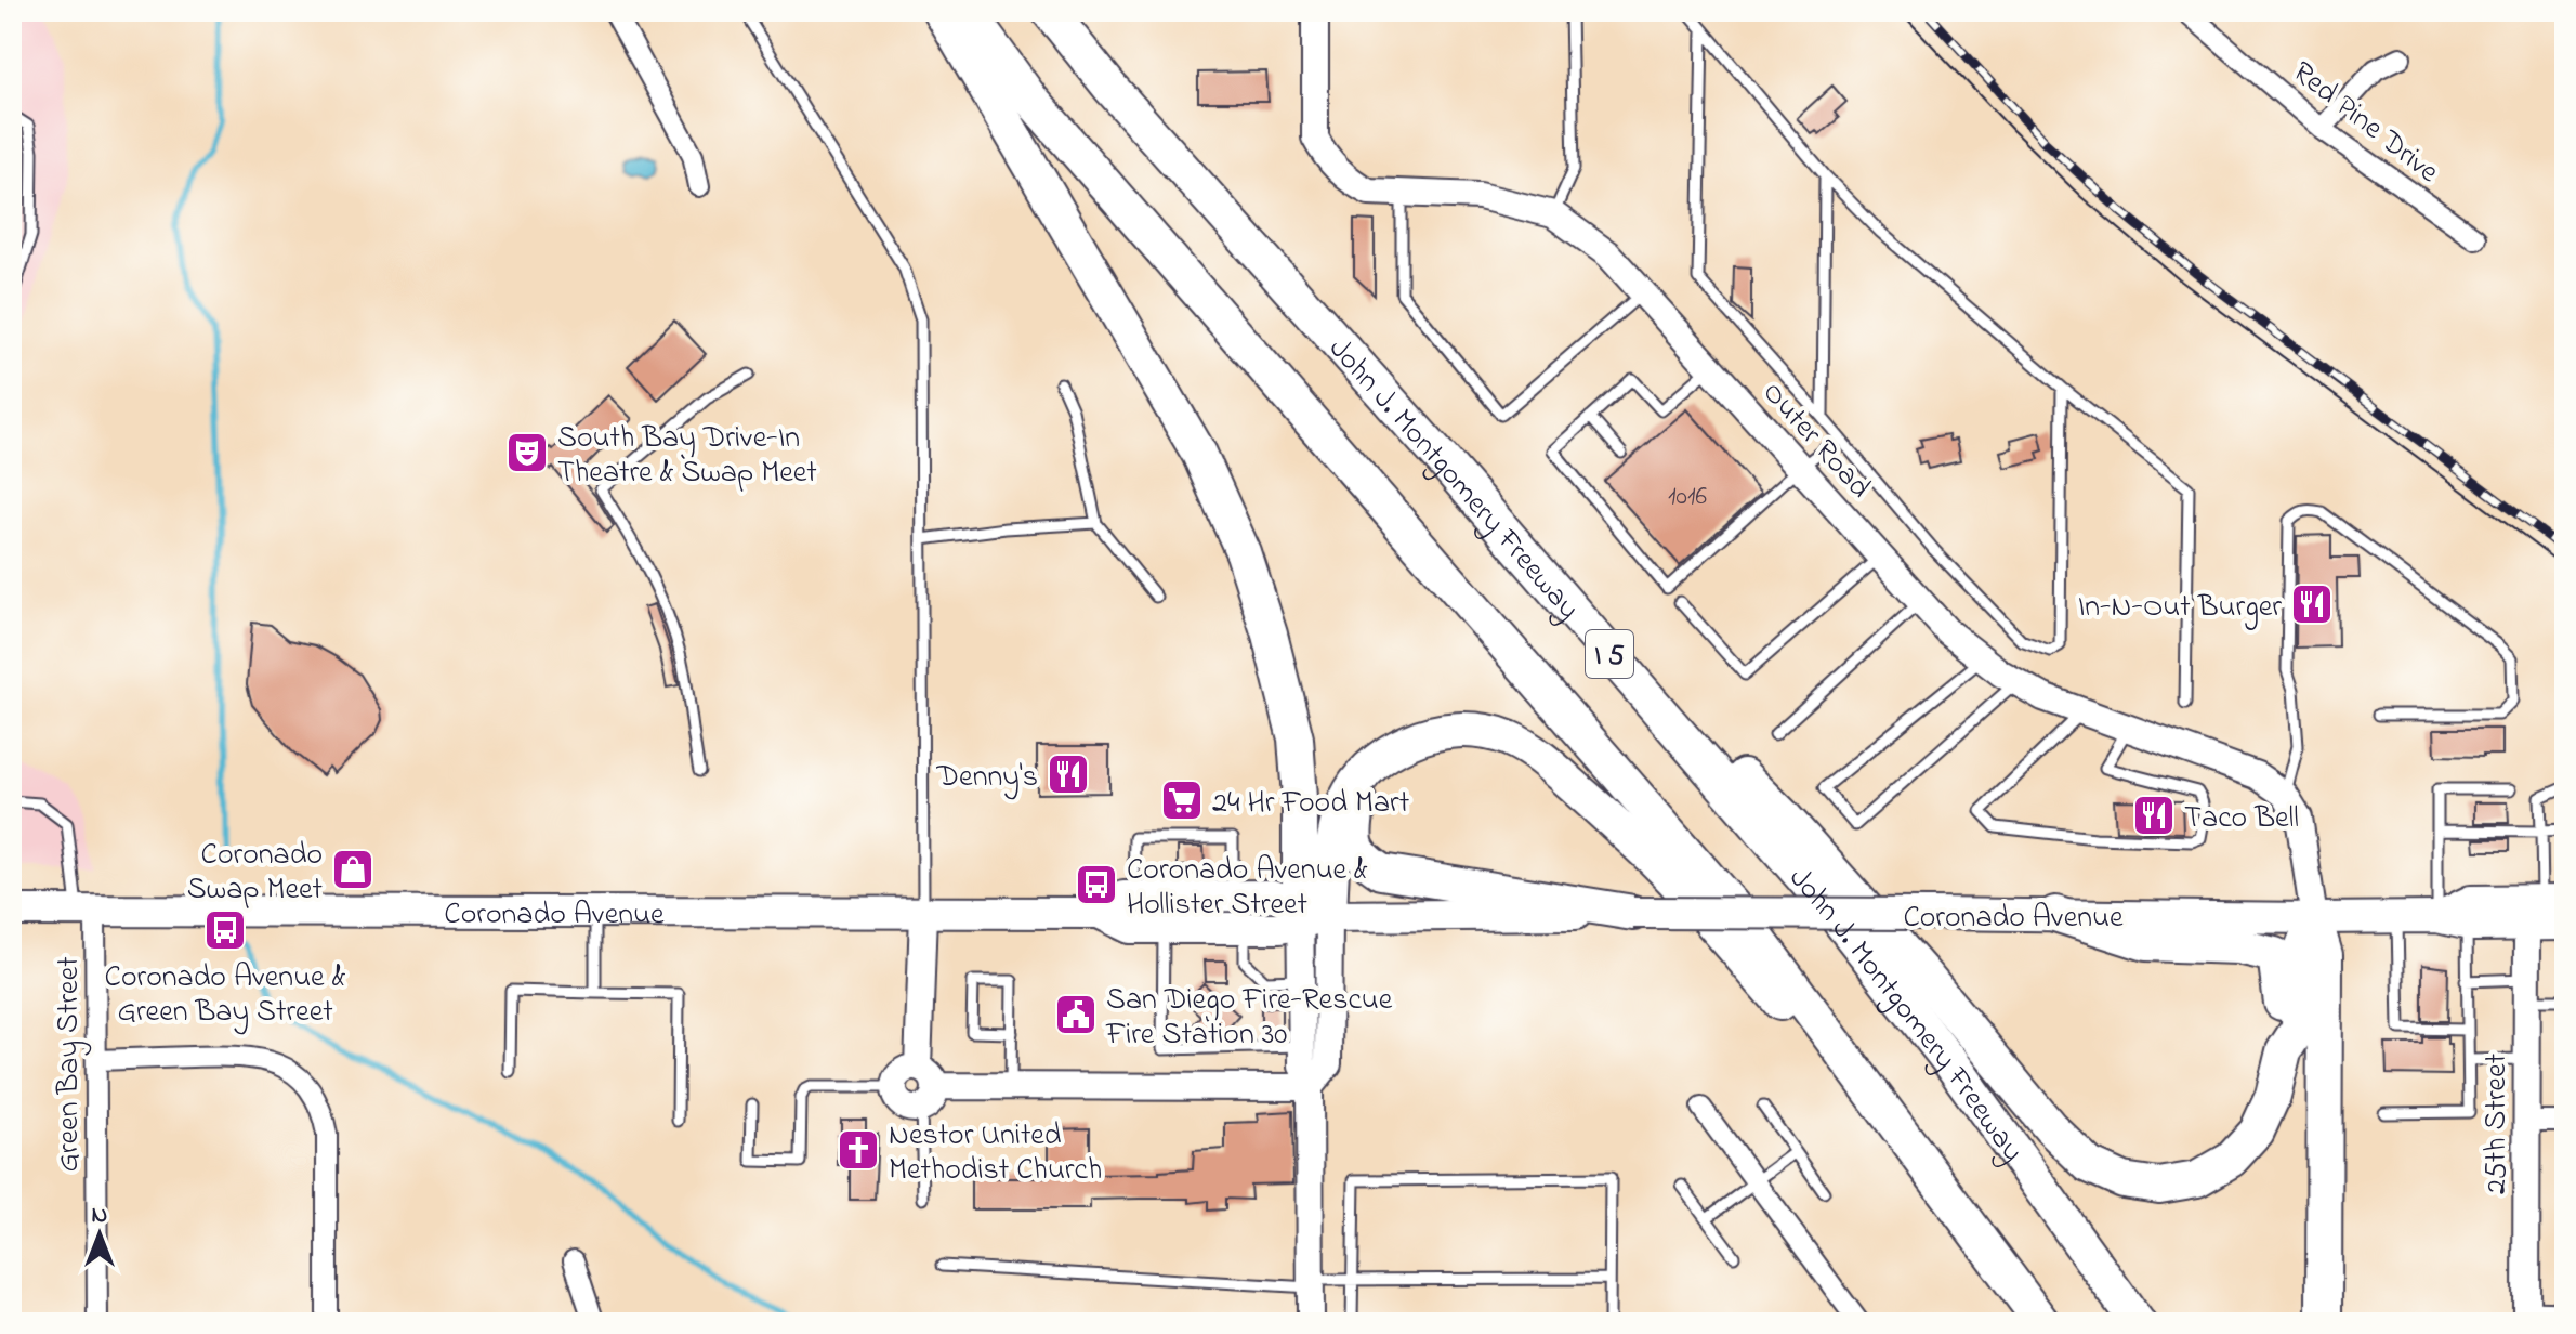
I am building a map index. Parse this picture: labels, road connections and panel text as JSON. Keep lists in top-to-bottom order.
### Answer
{
  "streets": {
    "highway": ["John J. Montgomery Freeway", "I 5"],
    "main road": ["Coronado Avenue"],
    "street": [
      "Red Pine Drive",
      "Outer Road",
      "Green Bay Street",
      "25th Street"
    ]
  },
  "crossings": [
    ["Coronado Avenue", "Green Bay Street"],
    ["Coronado Avenue", "25th Street"]
  ],
  "places": {
    "theatre": ["South Bay Drive-In Theatre & Swap Meet"],
    "restaurant": ["In-N-Out Burger", "Denny's", "Taco Bell"],
    "supermarket": ["24 Hr Food Mart"],
    "shop": ["Coronado Swap Meet"],
    "bus stop": ["Coronado Avenue & Hollister Street", "Coronado Avenue & Green Bay Street"],
    "public building": ["San Diego Fire-Rescue Fire Station 30"],
    "church": ["Nestor United Methodist Church"]
  },
  "house_numbers": ["1016"],
  "north": "top"
}
